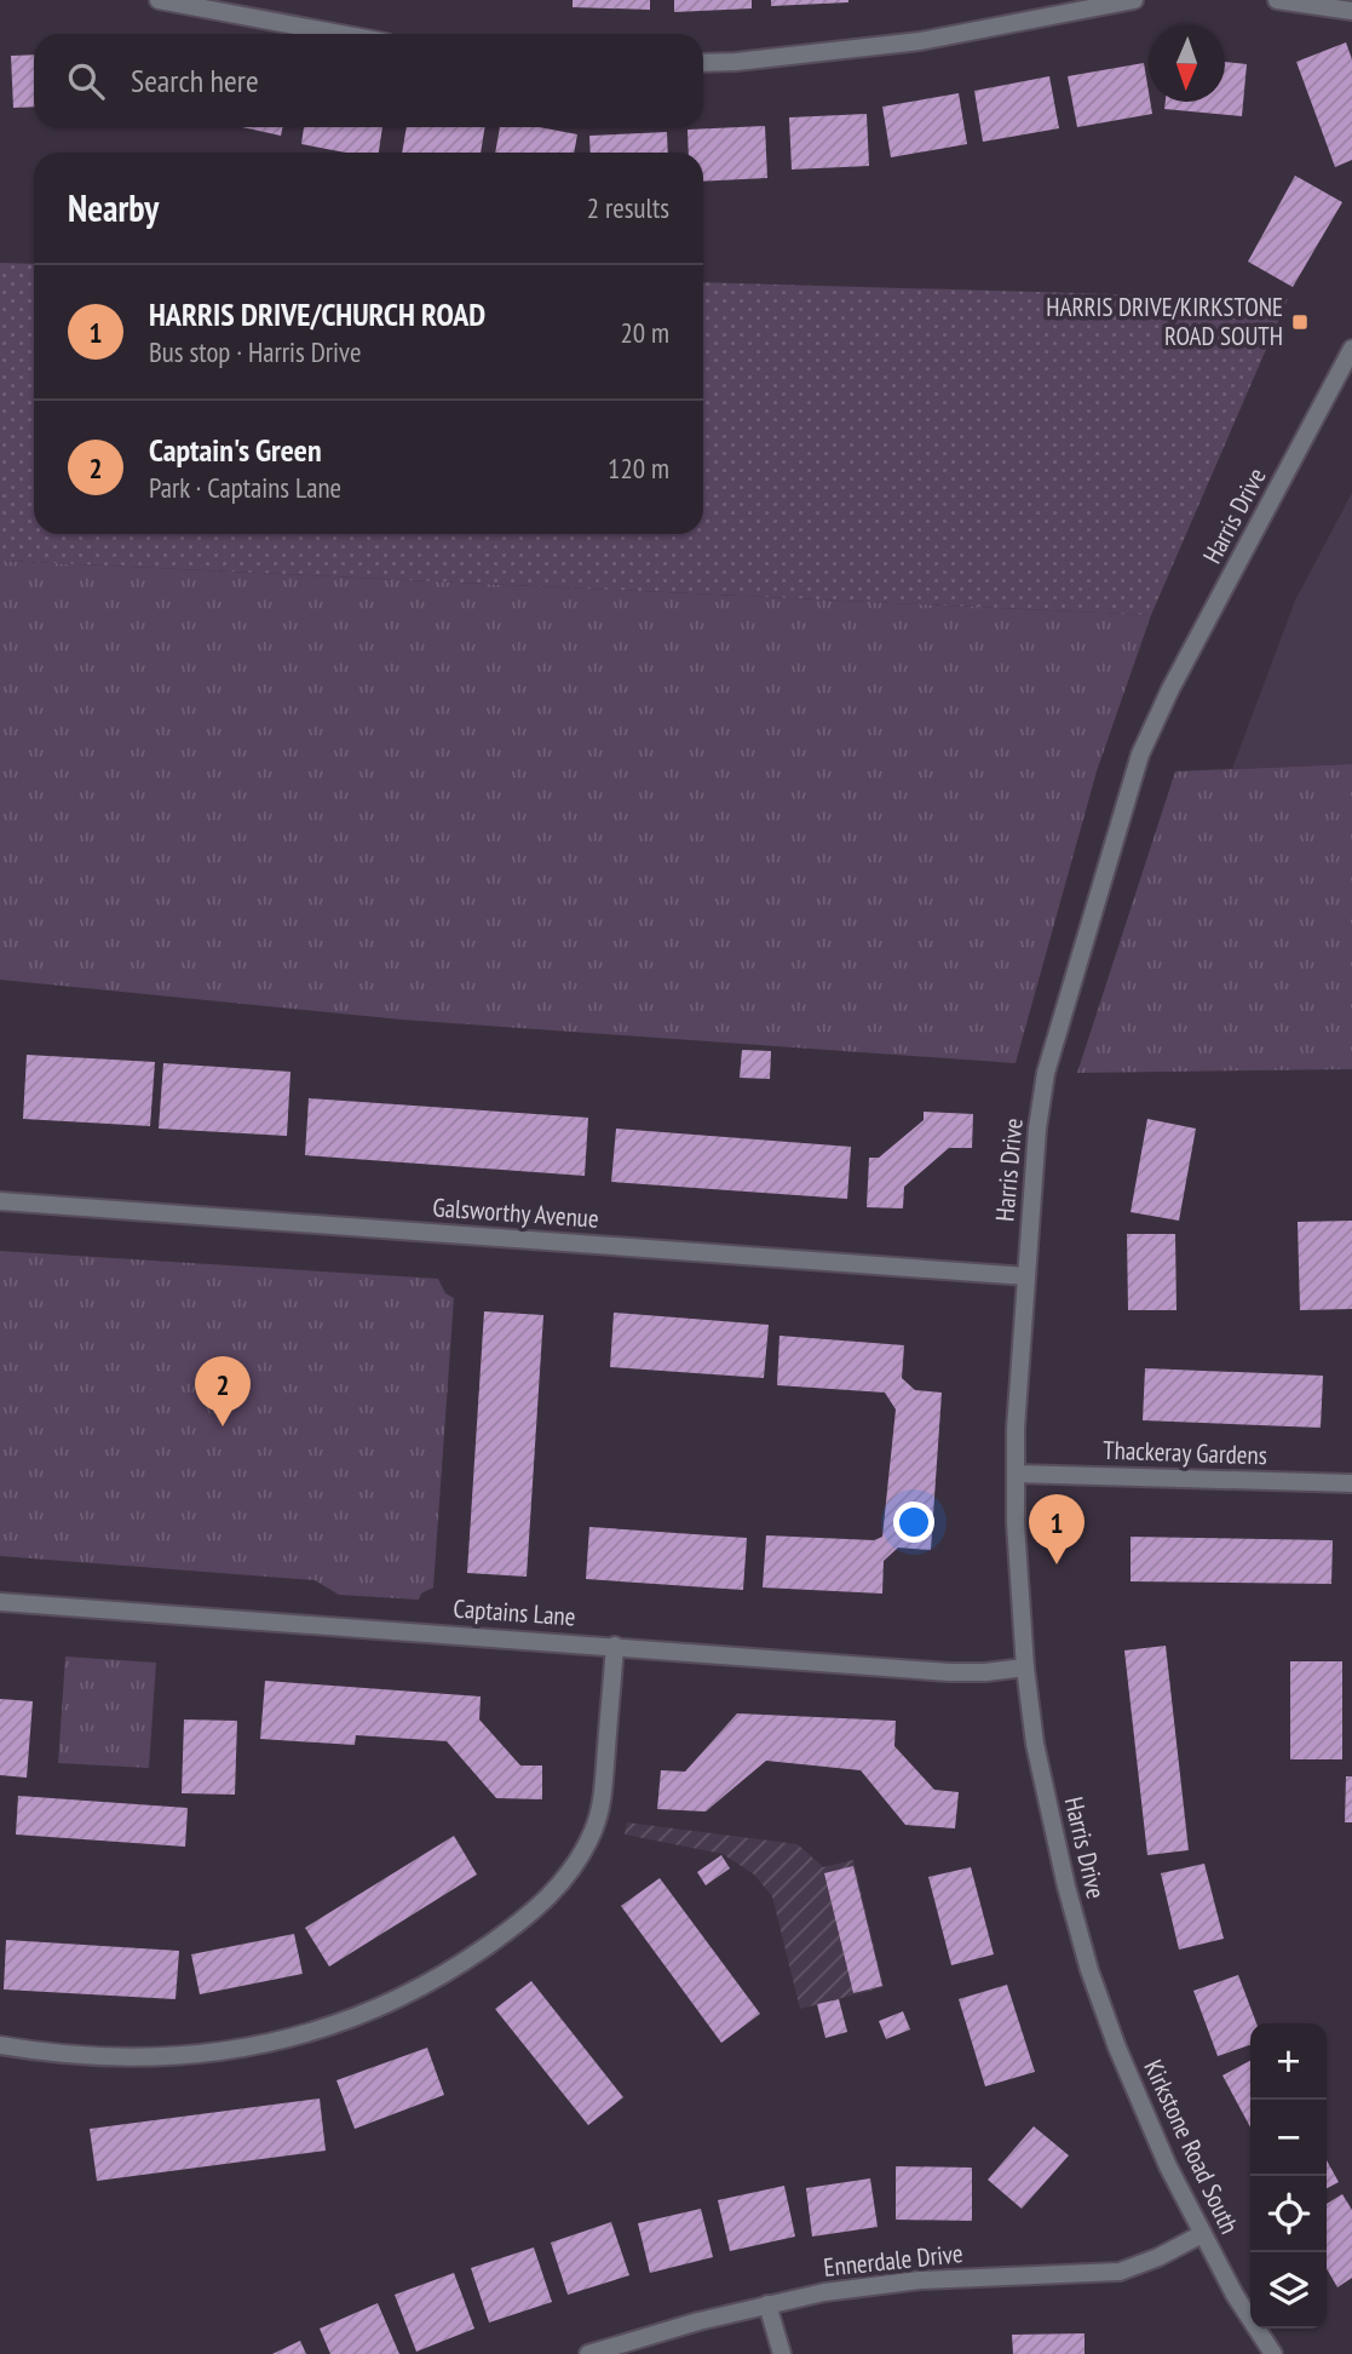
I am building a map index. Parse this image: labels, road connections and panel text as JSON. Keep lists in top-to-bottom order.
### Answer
{
  "streets": {
    "street": [
      "Harris Drive",
      "Galsworthy Avenue",
      "Thackeray Gardens",
      "Captains Lane",
      "Kirkstone Road South",
      "Ennerdale Drive"
    ]
  },
  "crossings": [
    ["Harris Drive", "Galsworthy Avenue"],
    ["Harris Drive", "Thackeray Gardens"],
    ["Harris Drive", "Captains Lane"],
    ["Harris Drive", "Kirkstone Road South"],
    ["Kirkstone Road South", "Ennerdale Drive"]
  ],
  "places": {
    "transit": ["HARRIS DRIVE/KIRKSTONE ROAD SOUTH"]
  },
  "north": "bottom",
  "page": {
    "search": "Search here",
    "heading": ["Nearby", "2 results"],
    "list": [
      {
        "mark": "1",
        "name": "HARRIS DRIVE/CHURCH ROAD",
        "note": "Bus stop · Harris Drive",
        "value": "20 m"
      },
      {
        "mark": "2",
        "name": "Captain's Green",
        "note": "Park · Captains Lane",
        "value": "120 m"
      }
    ],
    "pins": ["2", "1"],
    "map_buttons": ["+", "−"]
  }
}
